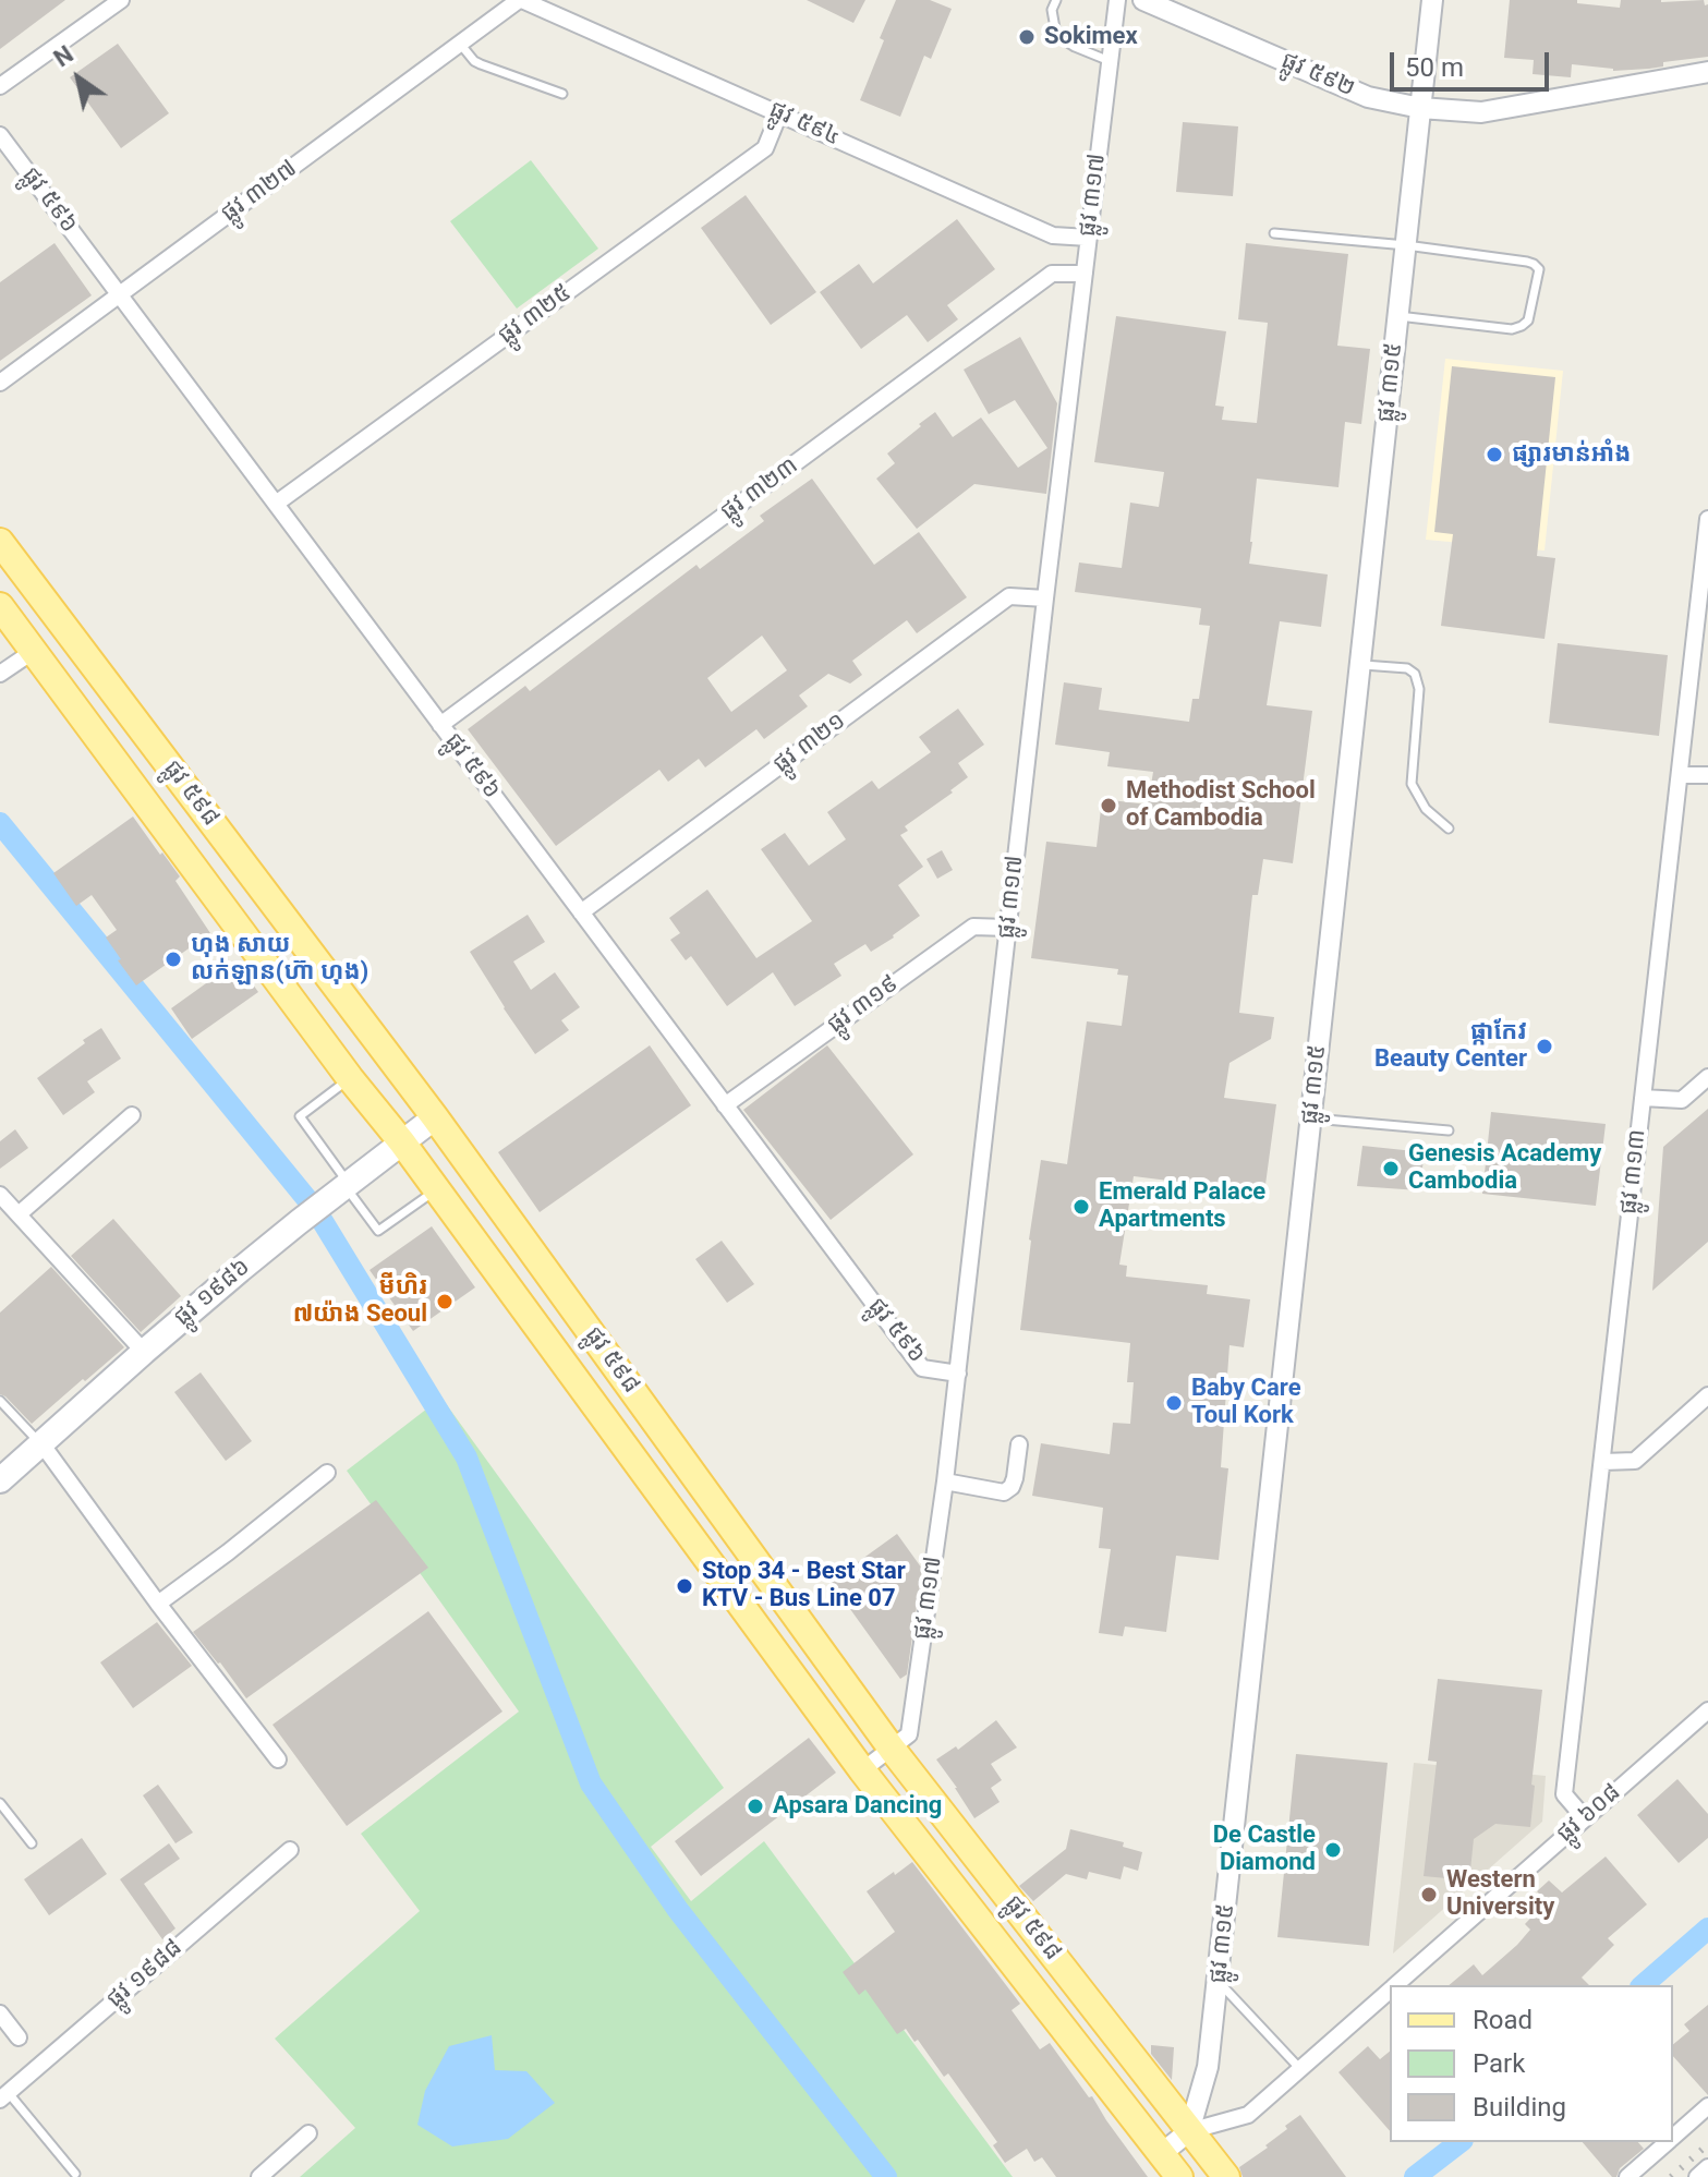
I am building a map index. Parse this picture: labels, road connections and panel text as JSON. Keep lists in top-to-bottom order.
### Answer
{
  "streets": {
    "main road": ["ផ្លូវ ៥៩៨", "ផ្លូវ ១៩៨៦"],
    "street": [
      "ផ្លូវ ៥៩២",
      "ផ្លូវ ៥៩៤",
      "ផ្លូវ ៣២៧",
      "ផ្លូវ ៣១៧",
      "ផ្លូវ ៥៩៦",
      "ផ្លូវ ៣២៥",
      "ផ្លូវ ៣១៥",
      "ផ្លូវ ៣២៣",
      "ផ្លូវ ៣២១",
      "ផ្លូវ ៣១៩",
      "ផ្លូវ ៣១៣",
      "ផ្លូវ ៦០៨",
      "ផ្លូវ ១៩៨៨"
    ]
  },
  "crossings": [
    ["ផ្លូវ ៥៩២", "ផ្លូវ ៣១៥"],
    ["ផ្លូវ ៥៩៤", "ផ្លូវ ៣២៧"],
    ["ផ្លូវ ៥៩៤", "ផ្លូវ ៣១៧"],
    ["ផ្លូវ ៥៩៤", "ផ្លូវ ៣២៥"],
    ["ផ្លូវ ៣២៧", "ផ្លូវ ៥៩៦"],
    ["ផ្លូវ ៣១៧", "ផ្លូវ ៥៩៦"],
    ["ផ្លូវ ៣១៧", "ផ្លូវ ៣២៣"],
    ["ផ្លូវ ៣១៧", "ផ្លូវ ៣២១"],
    ["ផ្លូវ ៣១៧", "ផ្លូវ ៥៩៨"],
    ["ផ្លូវ ៣១៧", "ផ្លូវ ៣១៩"],
    ["ផ្លូវ ៥៩៦", "ផ្លូវ ៣២៥"],
    ["ផ្លូវ ៥៩៦", "ផ្លូវ ៣២៣"],
    ["ផ្លូវ ៥៩៦", "ផ្លូវ ៣២១"],
    ["ផ្លូវ ៥៩៦", "ផ្លូវ ៣១៩"],
    ["ផ្លូវ ៣១៥", "ផ្លូវ ៥៩៨"],
    ["ផ្លូវ ៣១៥", "ផ្លូវ ៦០៨"],
    ["ផ្លូវ ៥៩៨", "ផ្លូវ ១៩៨៦"],
    ["ផ្លូវ ៥៩៨", "ផ្លូវ ៦០៨"],
    ["ផ្លូវ ៣១៣", "ផ្លូវ ៦០៨"]
  ],
  "places": [
    "Sokimex",
    "ផ្សារមាន់អាំង",
    "Methodist School of Cambodia",
    "ហុង សាយ លក់ឡាន(ហ៊ា ហុង)",
    "ផ្កាកែវ Beauty Center",
    "Genesis Academy Cambodia",
    "Emerald Palace Apartments",
    "មីហិរ ៧យ៉ាង Seoul",
    "Baby Care Toul Kork",
    "Stop 34 - Best Star KTV - Bus Line 07",
    "Apsara Dancing",
    "De Castle Diamond",
    "Western University"
  ],
  "legend": ["Road", "Park", "Building"],
  "scale_bar": "50 m",
  "north": "top left"
}
